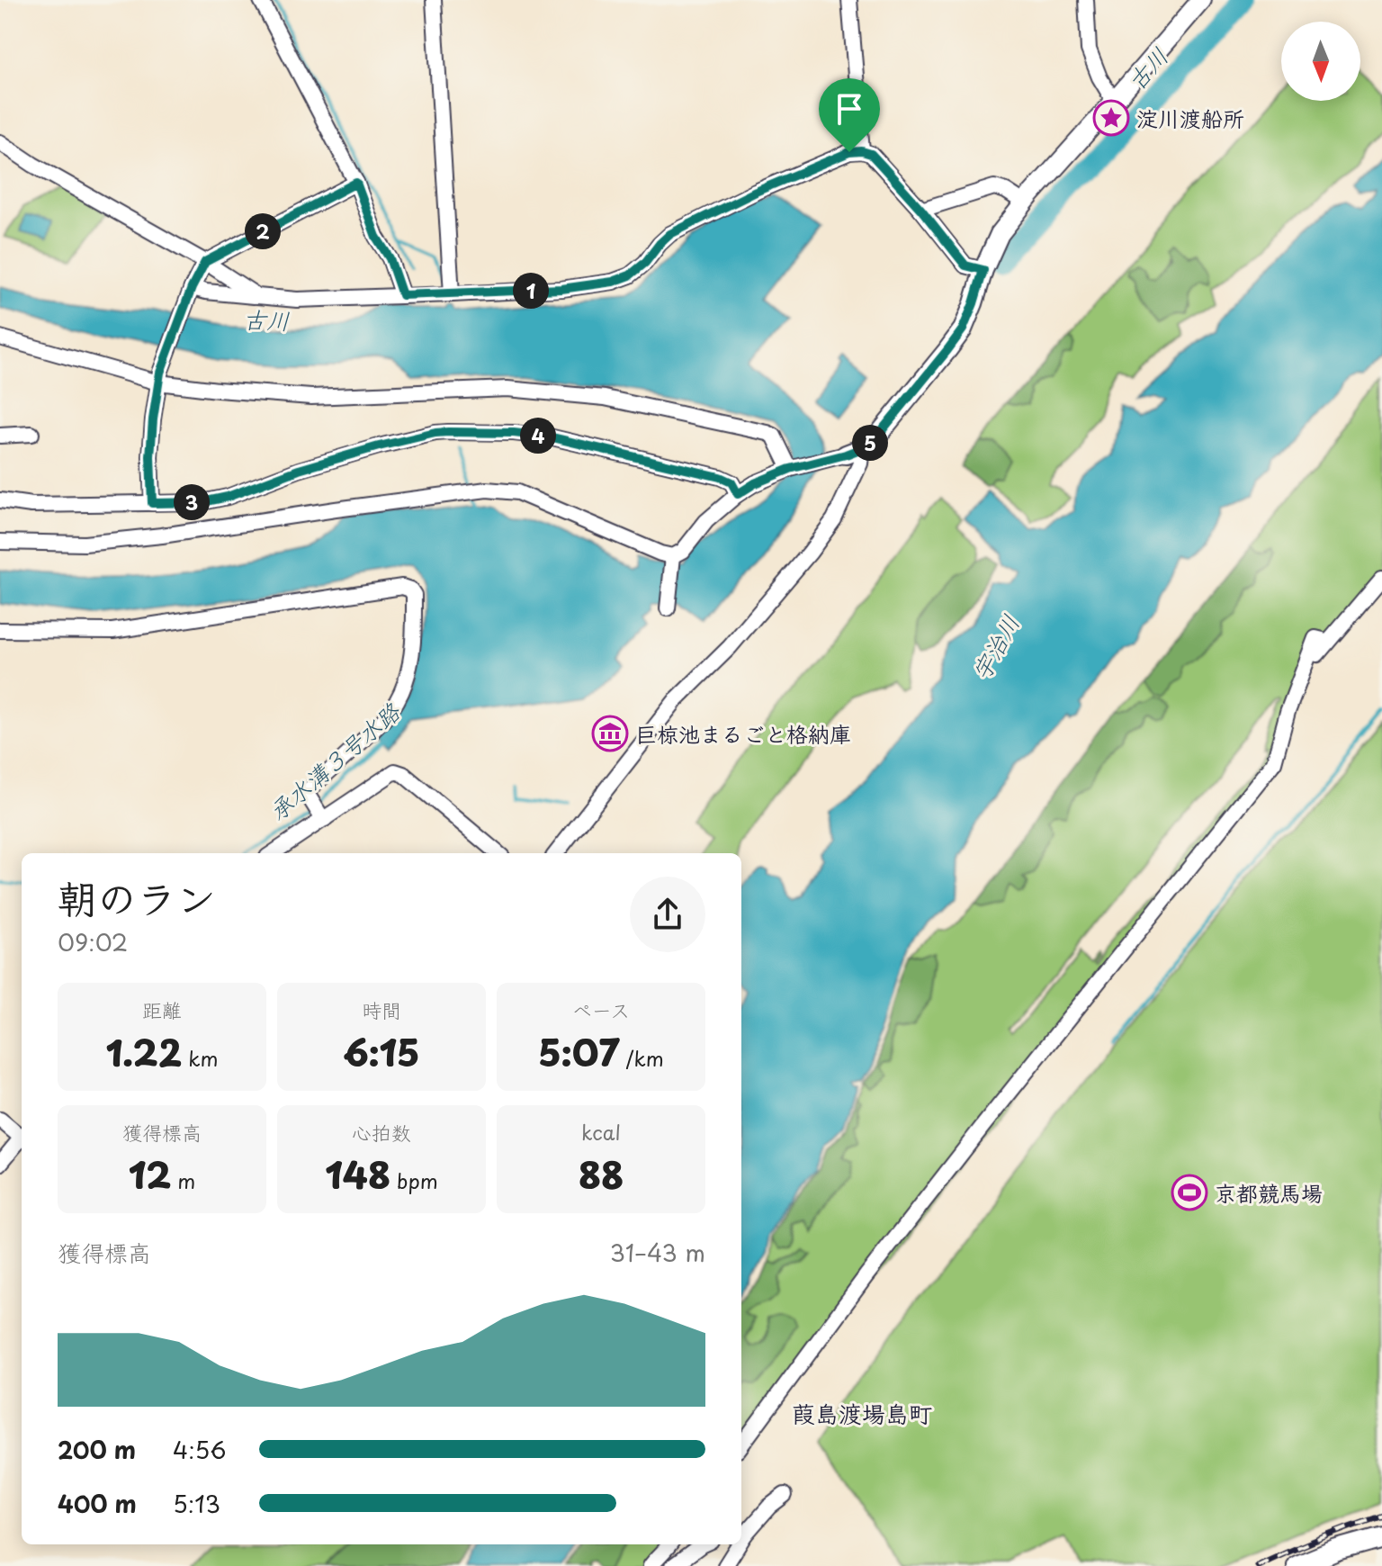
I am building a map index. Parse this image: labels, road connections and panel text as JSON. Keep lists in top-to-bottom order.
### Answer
{
  "districts": ["葭島渡場島町"],
  "water": ["古川", "宇治川", "承水溝３号水路"],
  "places": {
    "place": ["淀川渡船所"],
    "museum": ["巨椋池まるごと格納庫"],
    "sports": ["京都競馬場"]
  },
  "north": "bottom",
  "page": {
    "pins": [
      "2",
      "1",
      "4",
      "5",
      "3"
    ],
    "heading": ["朝のラン", "09:02"],
    "stats": [
      ["距離", "1.22 km"],
      ["時間", "6:15"],
      ["ペース", "5:07 /km"],
      ["獲得標高", "12 m"],
      ["心拍数", "148 bpm"],
      ["kcal", "88"]
    ],
    "chart": ["獲得標高", "31–43 m"],
    "list": [
      {
        "name": "200 m",
        "note": "4:56"
      },
      {
        "name": "400 m",
        "note": "5:13"
      }
    ]
  }
}
